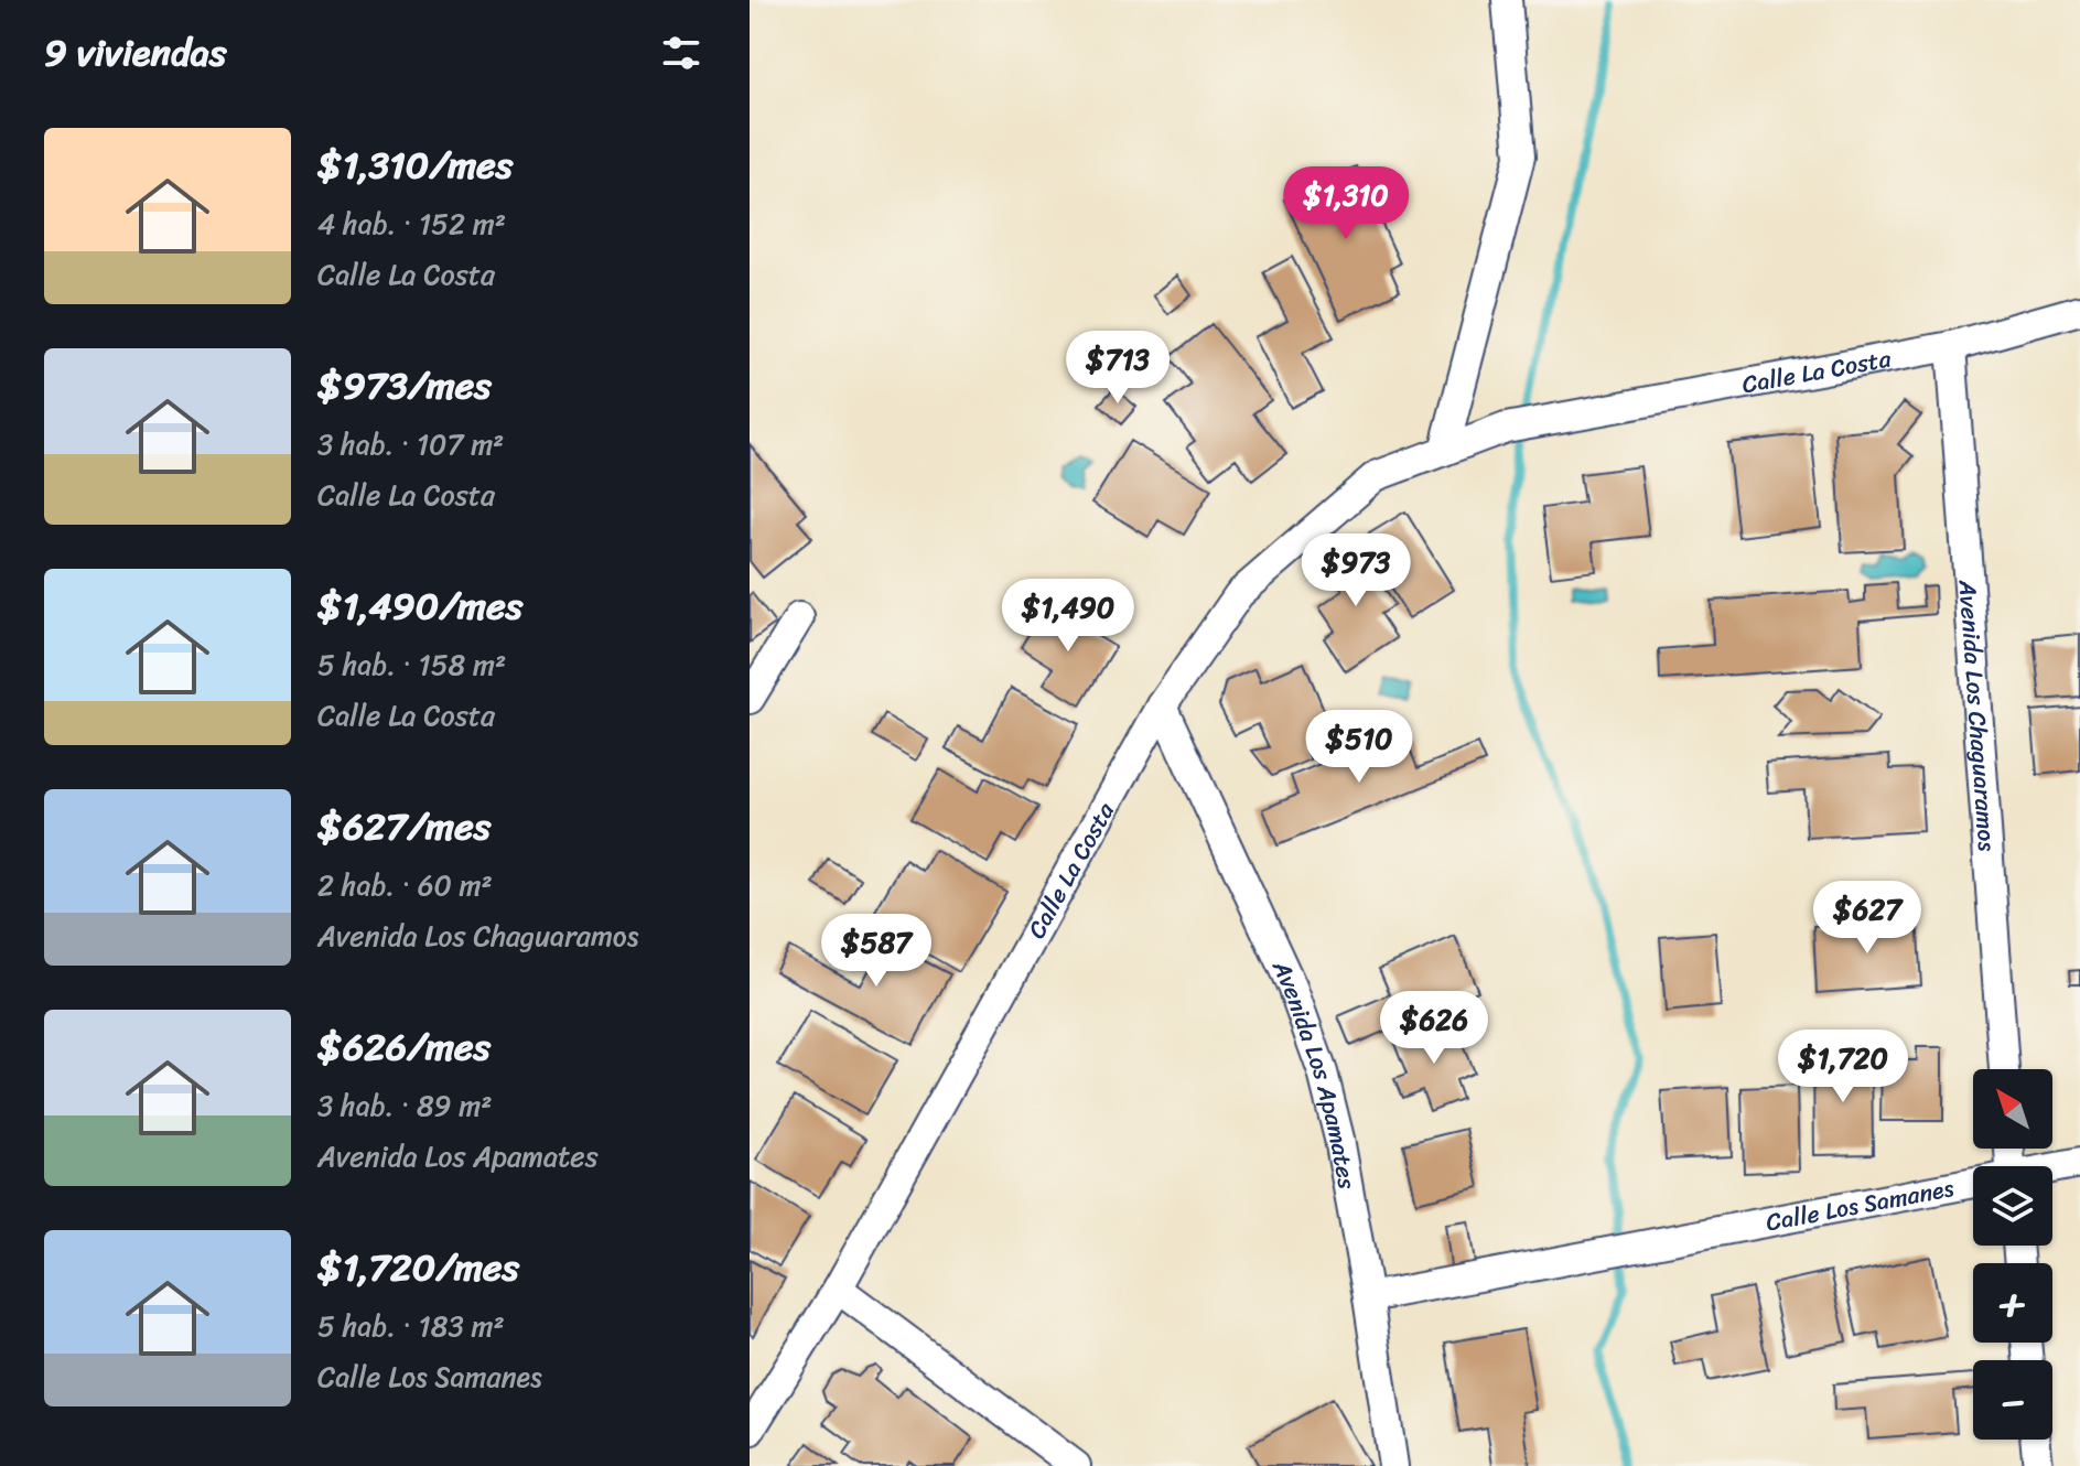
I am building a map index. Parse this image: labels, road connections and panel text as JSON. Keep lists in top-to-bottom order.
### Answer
{
  "streets": {
    "street": [
      "Calle La Costa",
      "Avenida Los Chaguaramos",
      "Avenida Los Apamates",
      "Calle Los Samanes"
    ]
  },
  "crossings": [
    ["Calle La Costa", "Avenida Los Chaguaramos"],
    ["Calle La Costa", "Avenida Los Apamates"],
    ["Avenida Los Apamates", "Calle Los Samanes"]
  ],
  "north": "top left",
  "page": {
    "heading": "9 viviendas",
    "list": [
      {
        "name": "$1,310/mes",
        "note": "4 hab. · 152 m² · Calle La Costa"
      },
      {
        "name": "$973/mes",
        "note": "3 hab. · 107 m² · Calle La Costa"
      },
      {
        "name": "$1,490/mes",
        "note": "5 hab. · 158 m² · Calle La Costa"
      },
      {
        "name": "$627/mes",
        "note": "2 hab. · 60 m² · Avenida Los Chaguaramos"
      },
      {
        "name": "$626/mes",
        "note": "3 hab. · 89 m² · Avenida Los Apamates"
      },
      {
        "name": "$1,720/mes",
        "note": "5 hab. · 183 m² · Calle Los Samanes"
      }
    ],
    "price": [
      "$1,310",
      "$713",
      "$973",
      "$1,490",
      "$510",
      "$627",
      "$587",
      "$626",
      "$1,720"
    ],
    "map_buttons": ["+", "−"]
  }
}
